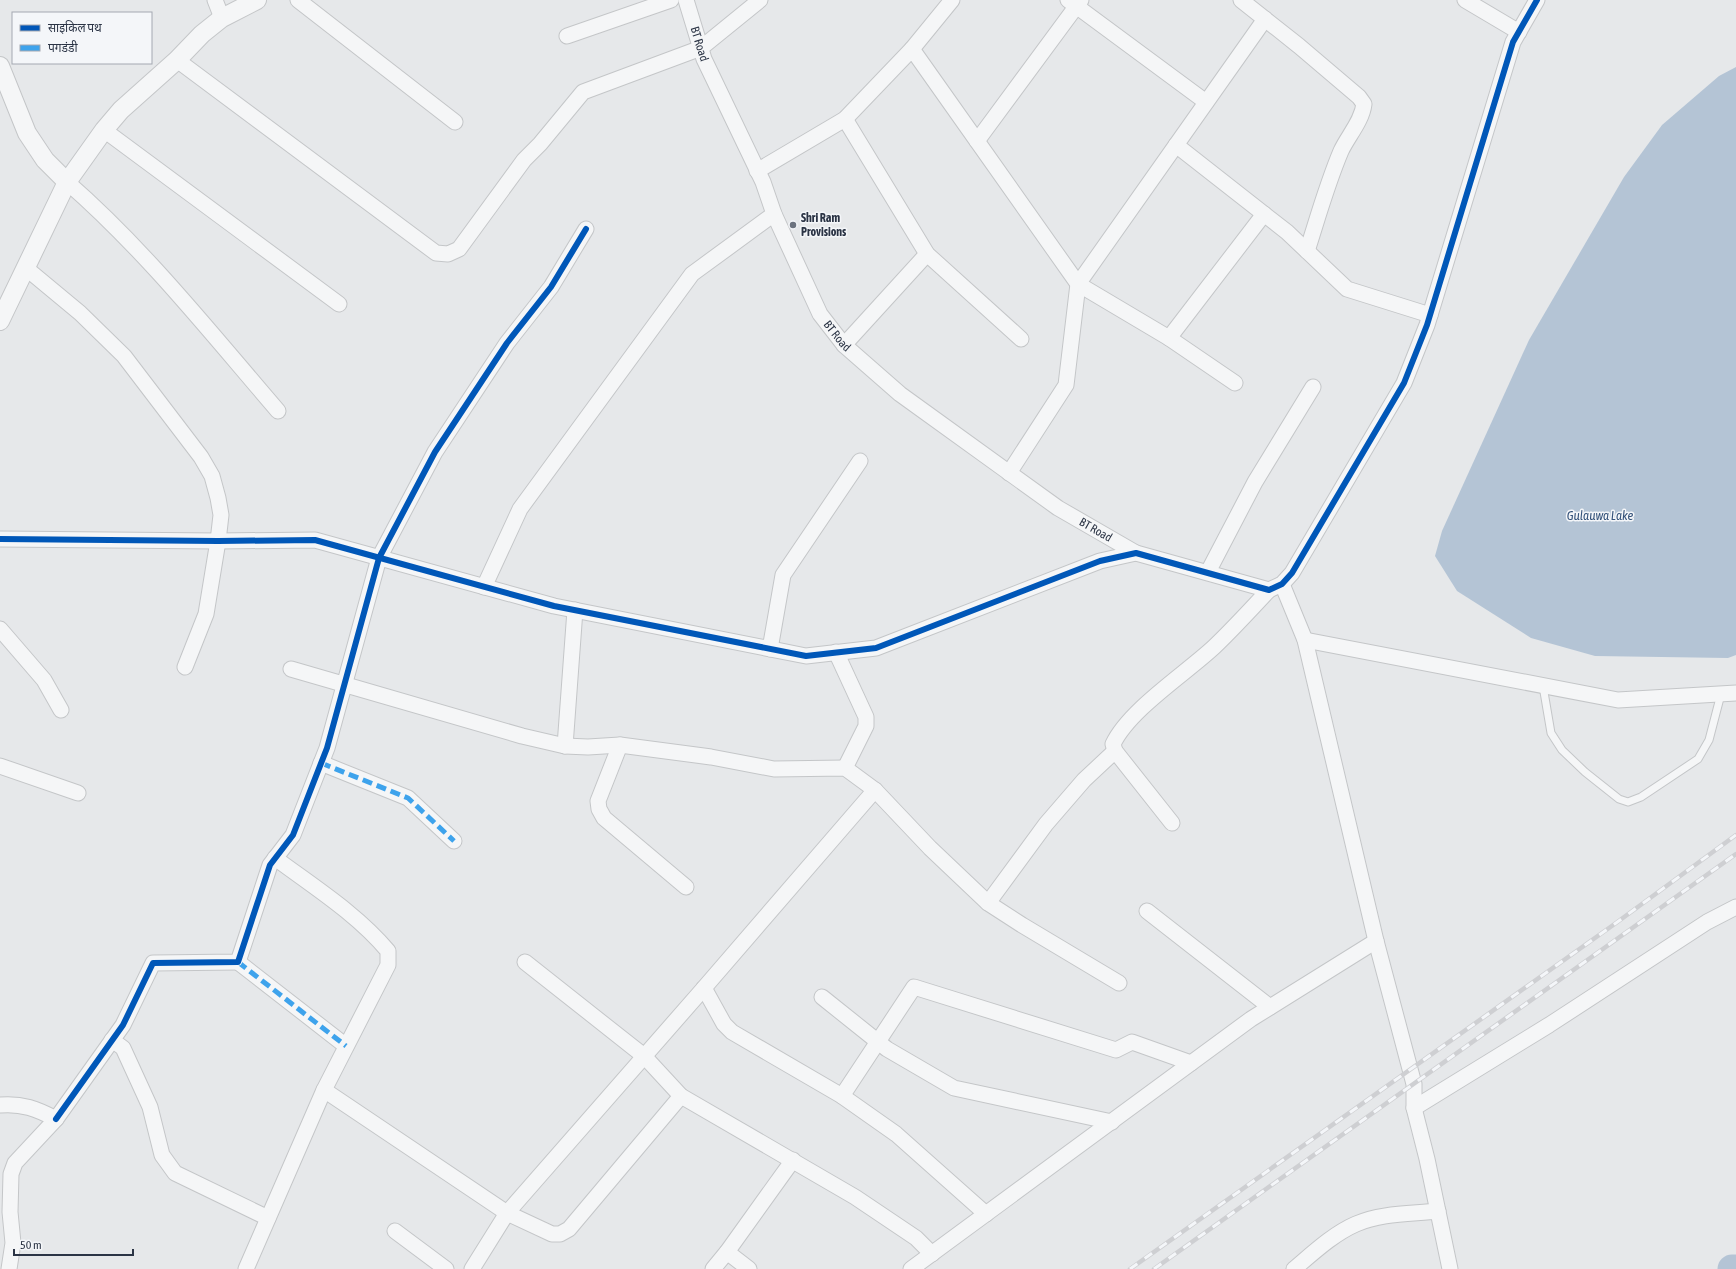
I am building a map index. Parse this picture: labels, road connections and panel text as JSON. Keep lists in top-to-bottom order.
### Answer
{
  "streets": {
    "street": ["BT Road"]
  },
  "water": ["Gulauwa Lake"],
  "places": ["Shri Ram Provisions"],
  "legend": ["साइकिल पथ", "पगडंडी"],
  "scale_bar": "50 m"
}
